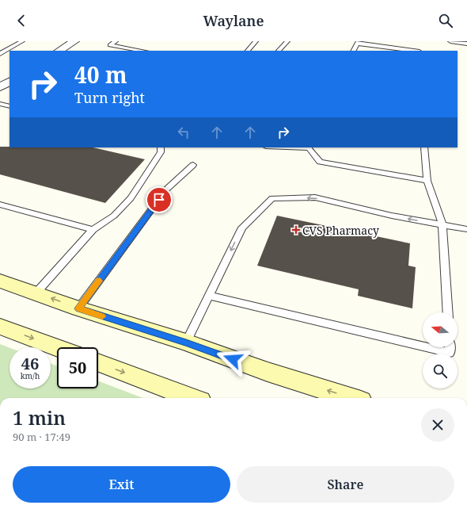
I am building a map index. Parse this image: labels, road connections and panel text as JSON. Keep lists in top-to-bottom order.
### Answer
{
  "places": {
    "health": ["CVS Pharmacy"]
  },
  "north": "left",
  "page": {
    "header": "Waylane",
    "turn": ["40 m", "Turn right"],
    "speed": "46 km/h",
    "limit": "50",
    "heading": ["1 min", "90 m · 17:49"],
    "buttons": ["Exit", "Share"]
  }
}
